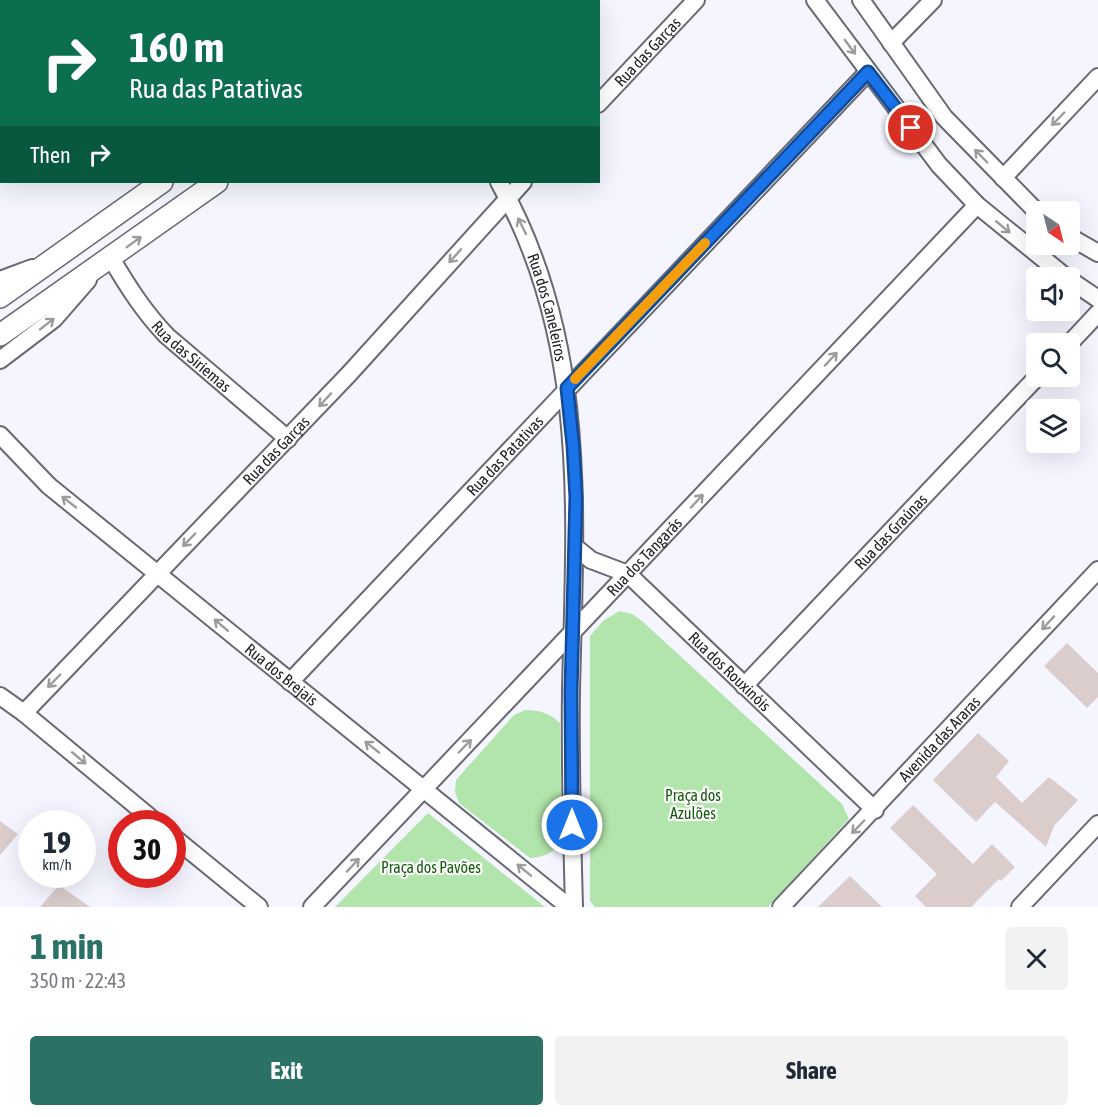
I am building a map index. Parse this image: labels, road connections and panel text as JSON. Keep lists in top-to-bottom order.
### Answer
{
  "streets": {
    "street": [
      "Rua das Garças",
      "Rua dos Caneleiros",
      "Rua das Siriemas",
      "Rua das Patativas",
      "Rua das Graúnas",
      "Rua dos Tangarás",
      "Rua dos Rouxinóis",
      "Rua dos Brejais",
      "Avenida das Araras"
    ]
  },
  "crossings": [
    ["Rua das Garças", "Rua dos Caneleiros"],
    ["Rua das Garças", "Rua das Siriemas"],
    ["Rua das Garças", "Rua dos Brejais"],
    ["Rua dos Caneleiros", "Rua das Patativas"],
    ["Rua dos Caneleiros", "Rua dos Tangarás"],
    ["Rua dos Caneleiros", "Rua dos Rouxinóis"],
    ["Rua das Patativas", "Rua dos Brejais"],
    ["Rua das Graúnas", "Rua dos Rouxinóis"],
    ["Rua dos Tangarás", "Rua dos Rouxinóis"],
    ["Rua dos Tangarás", "Rua dos Brejais"],
    ["Rua dos Rouxinóis", "Avenida das Araras"]
  ],
  "one_way": [
    "Rua das Garças",
    "Rua dos Tangarás",
    "Rua dos Brejais",
    "Avenida das Araras"
  ],
  "parks": ["Praça dos Azulões", "Praça dos Pavões"],
  "north": "bottom right",
  "page": {
    "turn": ["160 m", "Rua das Patativas"],
    "then": "Then",
    "speed": "19 km/h",
    "limit": "30",
    "heading": ["1 min", "350 m · 22:43"],
    "buttons": ["Exit", "Share"]
  }
}
